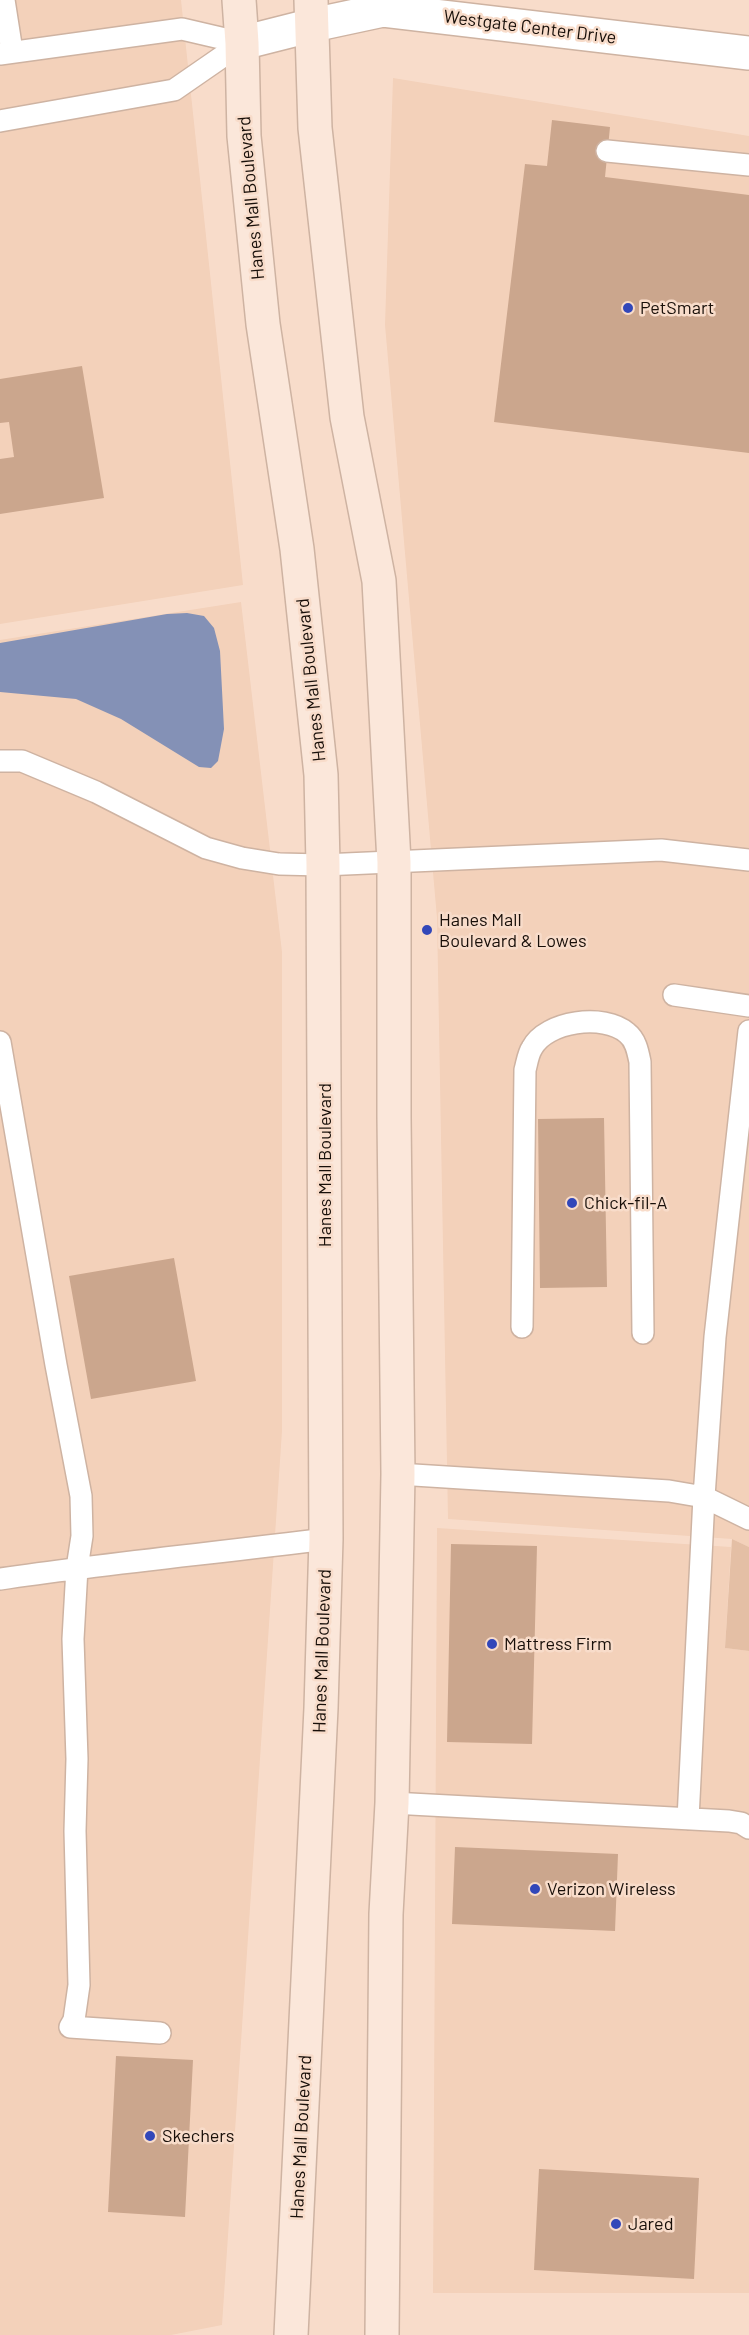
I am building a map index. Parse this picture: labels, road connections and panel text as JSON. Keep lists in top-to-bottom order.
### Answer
{
  "streets": {
    "main road": ["Hanes Mall Boulevard"],
    "street": ["Westgate Center Drive"]
  },
  "crossings": [
    ["Westgate Center Drive", "Hanes Mall Boulevard"]
  ],
  "places": [
    "PetSmart",
    "Hanes Mall Boulevard & Lowes",
    "Chick-fil-A",
    "Mattress Firm",
    "Verizon Wireless",
    "Skechers",
    "Jared"
  ]
}
